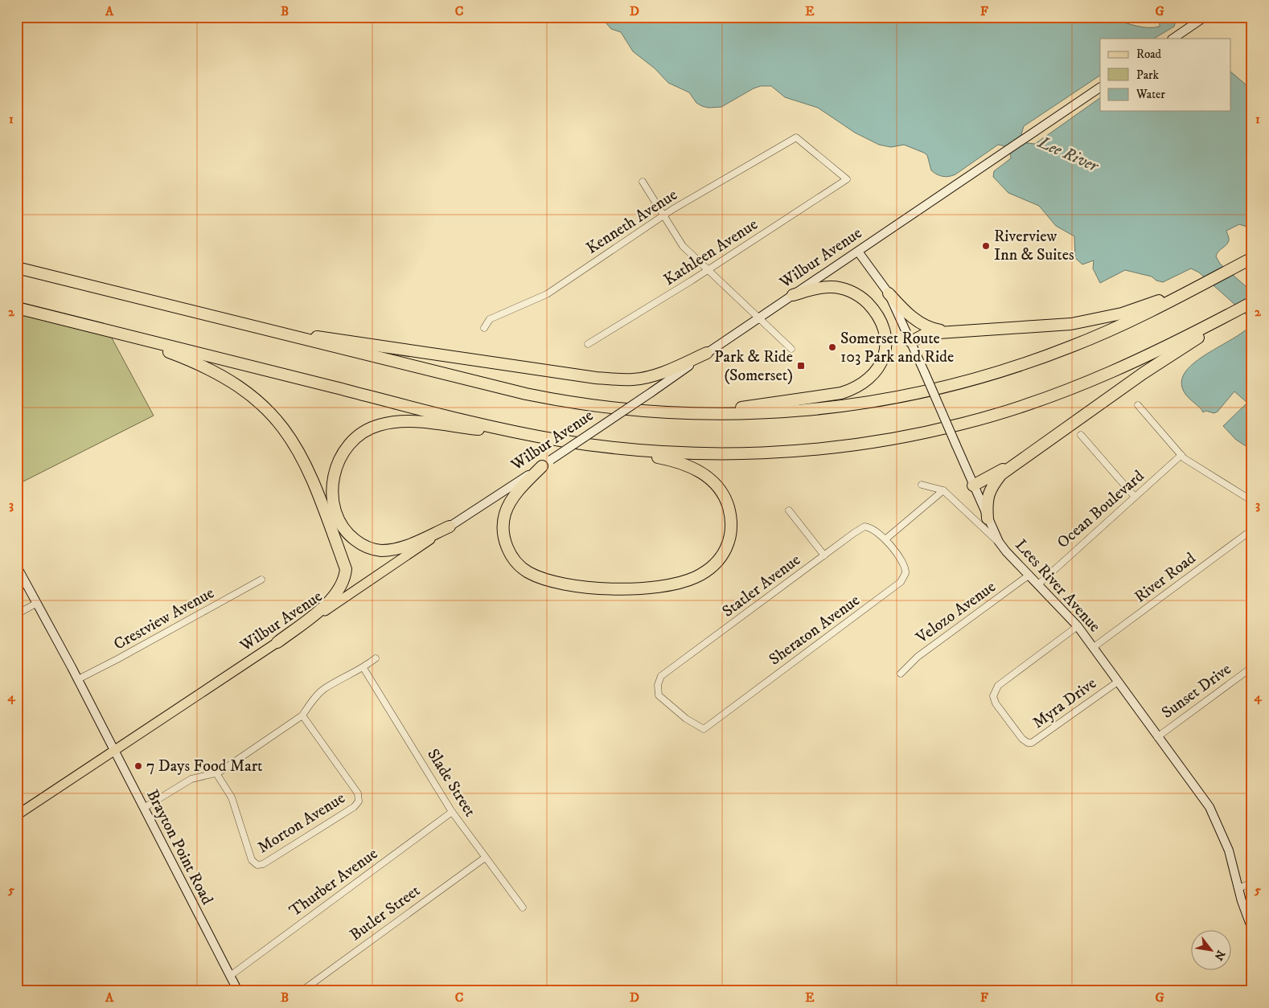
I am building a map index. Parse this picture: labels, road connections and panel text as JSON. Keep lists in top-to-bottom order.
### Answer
{
  "streets": {
    "main road": ["Wilbur Avenue", "Lees River Avenue", "Brayton Point Road"],
    "street": [
      "Kenneth Avenue",
      "Kathleen Avenue",
      "Ocean Boulevard",
      "River Road",
      "Statler Avenue",
      "Velozo Avenue",
      "Crestview Avenue",
      "Sheraton Avenue",
      "Sunset Drive",
      "Myra Drive",
      "Slade Street",
      "Morton Avenue",
      "Thurber Avenue",
      "Butler Street"
    ]
  },
  "crossings": [
    ["Kenneth Avenue", "Kathleen Avenue"],
    ["Wilbur Avenue", "Lees River Avenue"],
    ["Wilbur Avenue", "Brayton Point Road"],
    ["Ocean Boulevard", "Lees River Avenue"],
    ["River Road", "Lees River Avenue"],
    ["Statler Avenue", "Sheraton Avenue"],
    ["Lees River Avenue", "Velozo Avenue"],
    ["Lees River Avenue", "Sunset Drive"],
    ["Lees River Avenue", "Myra Drive"],
    ["Crestview Avenue", "Brayton Point Road"],
    ["Slade Street", "Thurber Avenue"],
    ["Slade Street", "Butler Street"],
    ["Brayton Point Road", "Thurber Avenue"]
  ],
  "water": ["Lee River"],
  "places": {
    "other": ["Riverview Inn & Suites", "Somerset Route 103 Park and Ride", "7 Days Food Mart"],
    "transit": ["Park & Ride (Somerset)"]
  },
  "legend": ["Road", "Park", "Water"],
  "north": "bottom right",
  "grid": {
    "columns": [
      "A",
      "B",
      "C",
      "D",
      "E",
      "F",
      "G"
    ],
    "rows": [
      "1",
      "2",
      "3",
      "4",
      "5"
    ]
  }
}
